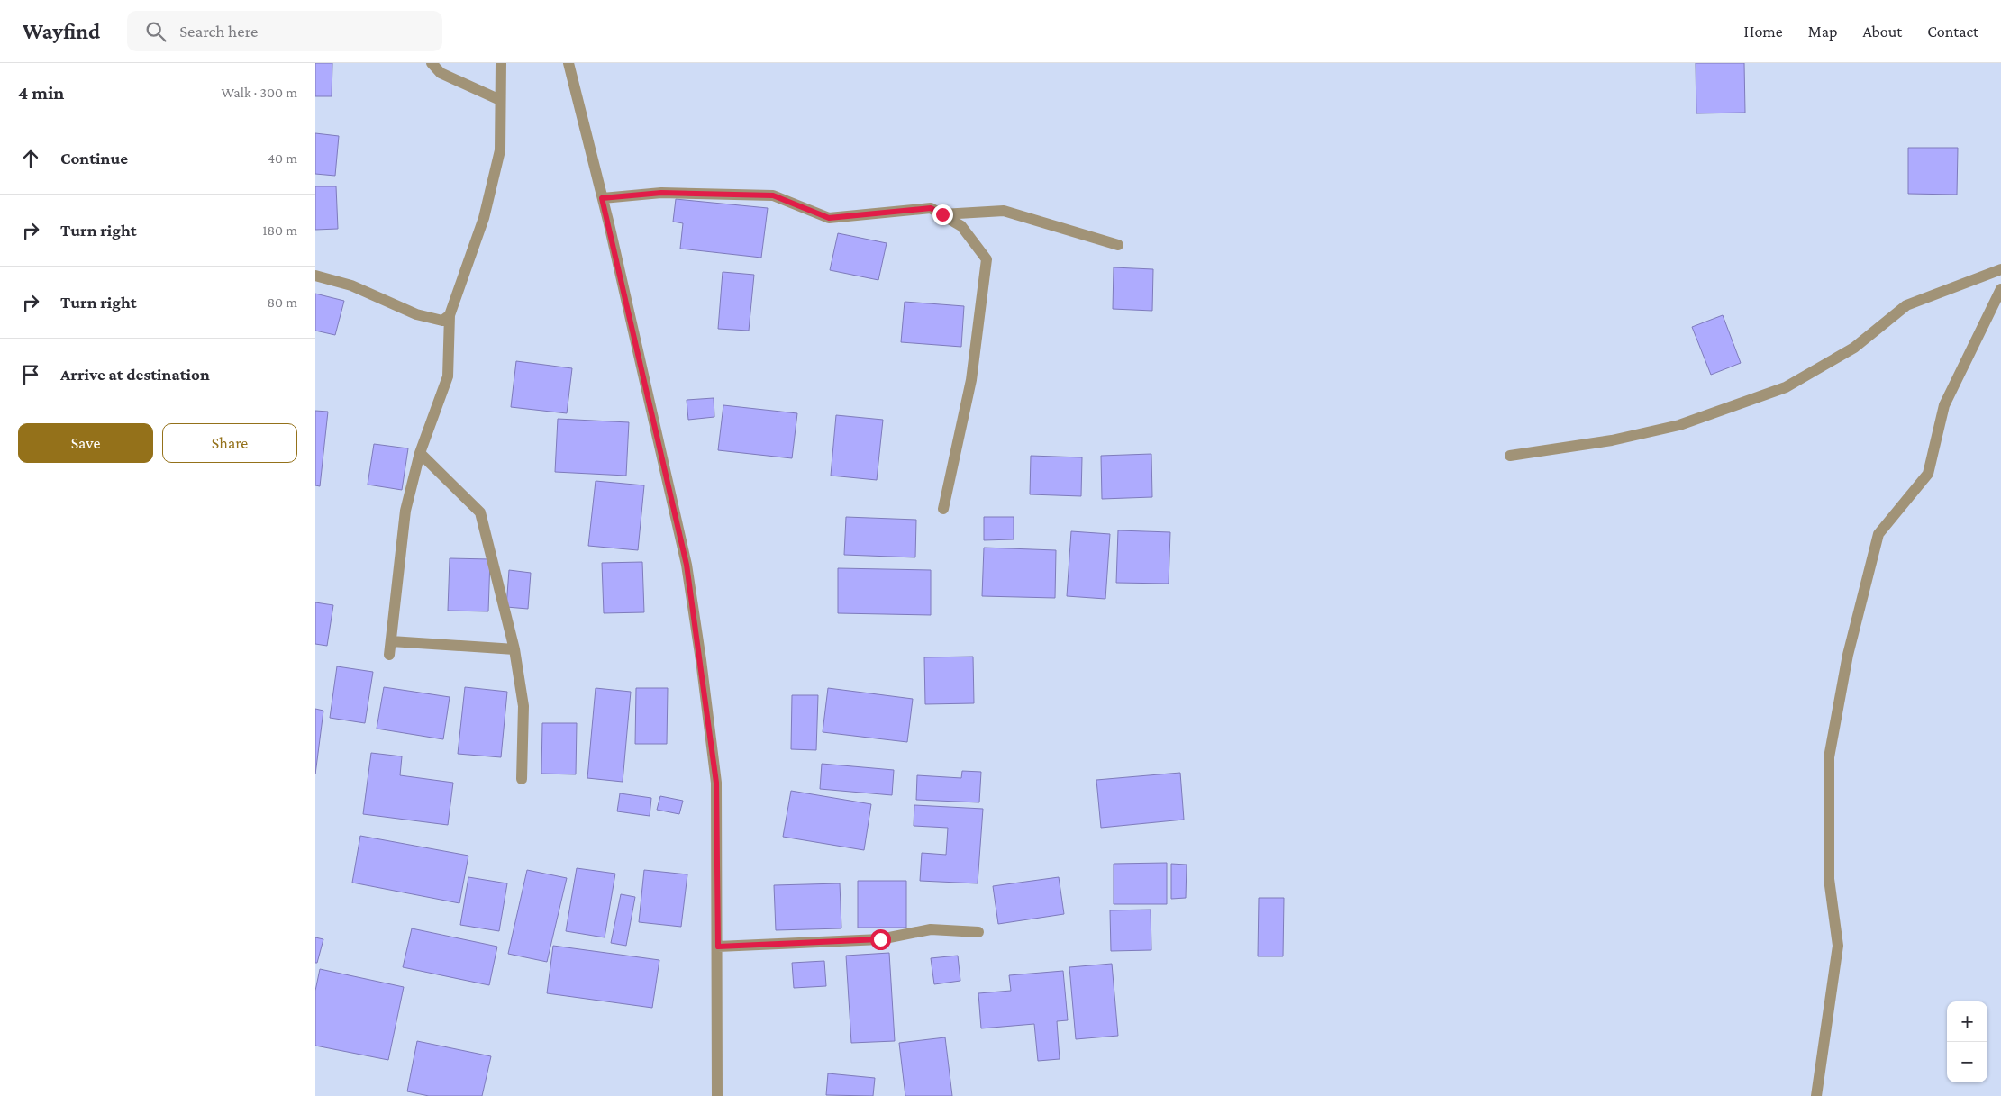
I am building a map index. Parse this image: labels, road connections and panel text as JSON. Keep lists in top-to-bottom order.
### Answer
{
  "page": {
    "header": "Wayfind",
    "search": "Search here",
    "nav": [
      "Home",
      "Map",
      "About",
      "Contact"
    ],
    "heading": ["4 min", "Walk · 300 m"],
    "list": [
      ["Continue", "40 m"],
      ["Turn right", "180 m"],
      ["Turn right", "80 m"],
      "Arrive at destination"
    ],
    "buttons": ["Save", "Share"],
    "map_buttons": ["+", "−"]
  }
}
